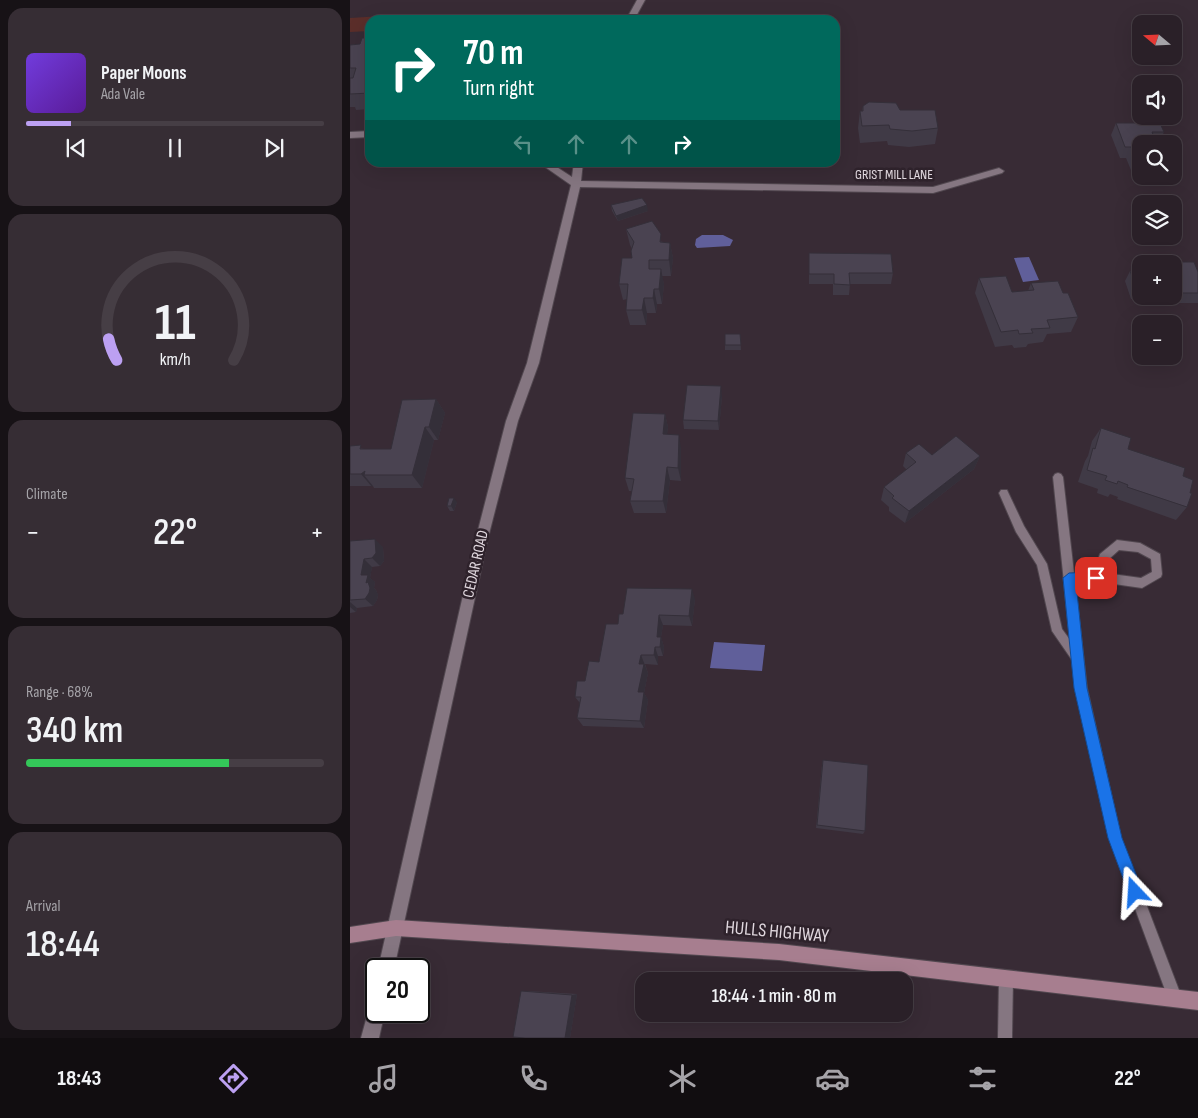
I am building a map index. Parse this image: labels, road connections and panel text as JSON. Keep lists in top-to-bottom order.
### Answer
{
  "streets": {
    "street": ["GRIST MILL LANE", "CEDAR ROAD", "HULLS HIGHWAY"]
  },
  "crossings": [
    ["GRIST MILL LANE", "CEDAR ROAD"],
    ["CEDAR ROAD", "HULLS HIGHWAY"]
  ],
  "north": "left",
  "page": {
    "map_buttons": ["+", "−"],
    "turn": ["70 m", "Turn right"],
    "song": ["Paper Moons", "Ada Vale"],
    "tile": [
      "Climate",
      ["Range · 68%", "340 km"],
      ["Arrival", "18:44"]
    ],
    "heat": ["−", "22°", "+"],
    "limit": "20",
    "trip": "18:44 · 1 min · 80 m",
    "tabs": ["18:43", "22°"],
    "gauge": ["11", "km/h"]
  }
}
